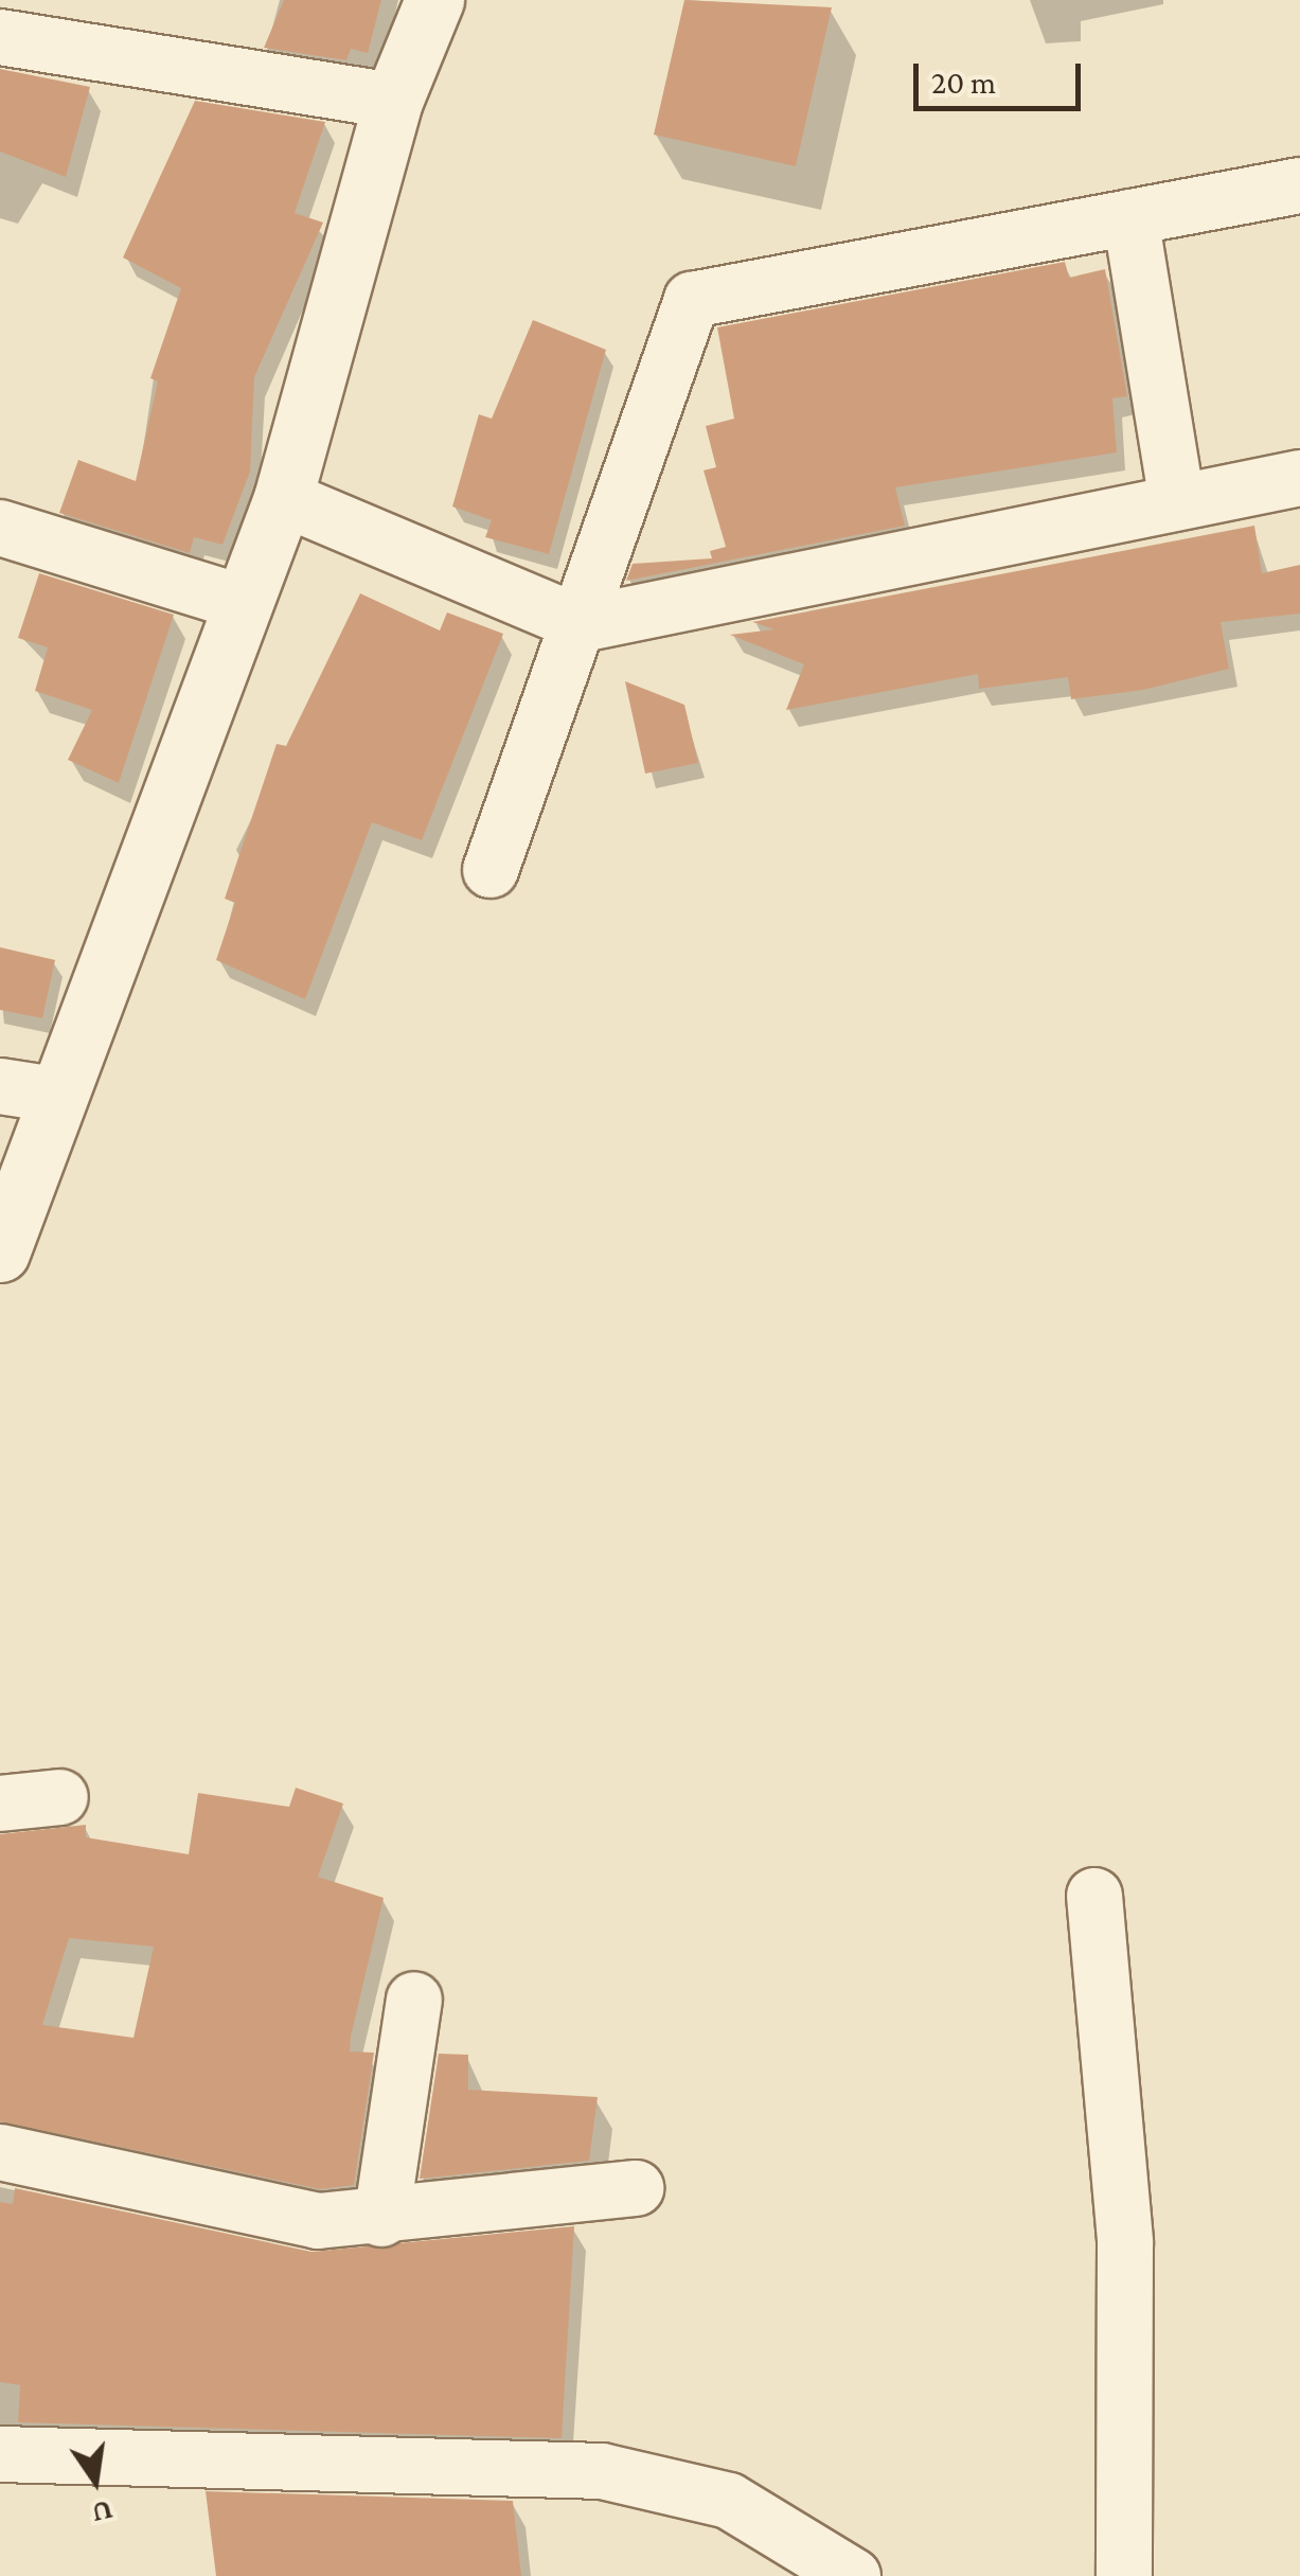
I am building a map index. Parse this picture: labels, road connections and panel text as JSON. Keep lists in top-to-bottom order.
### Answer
{
  "scale_bar": "20 m",
  "north": "bottom"
}
